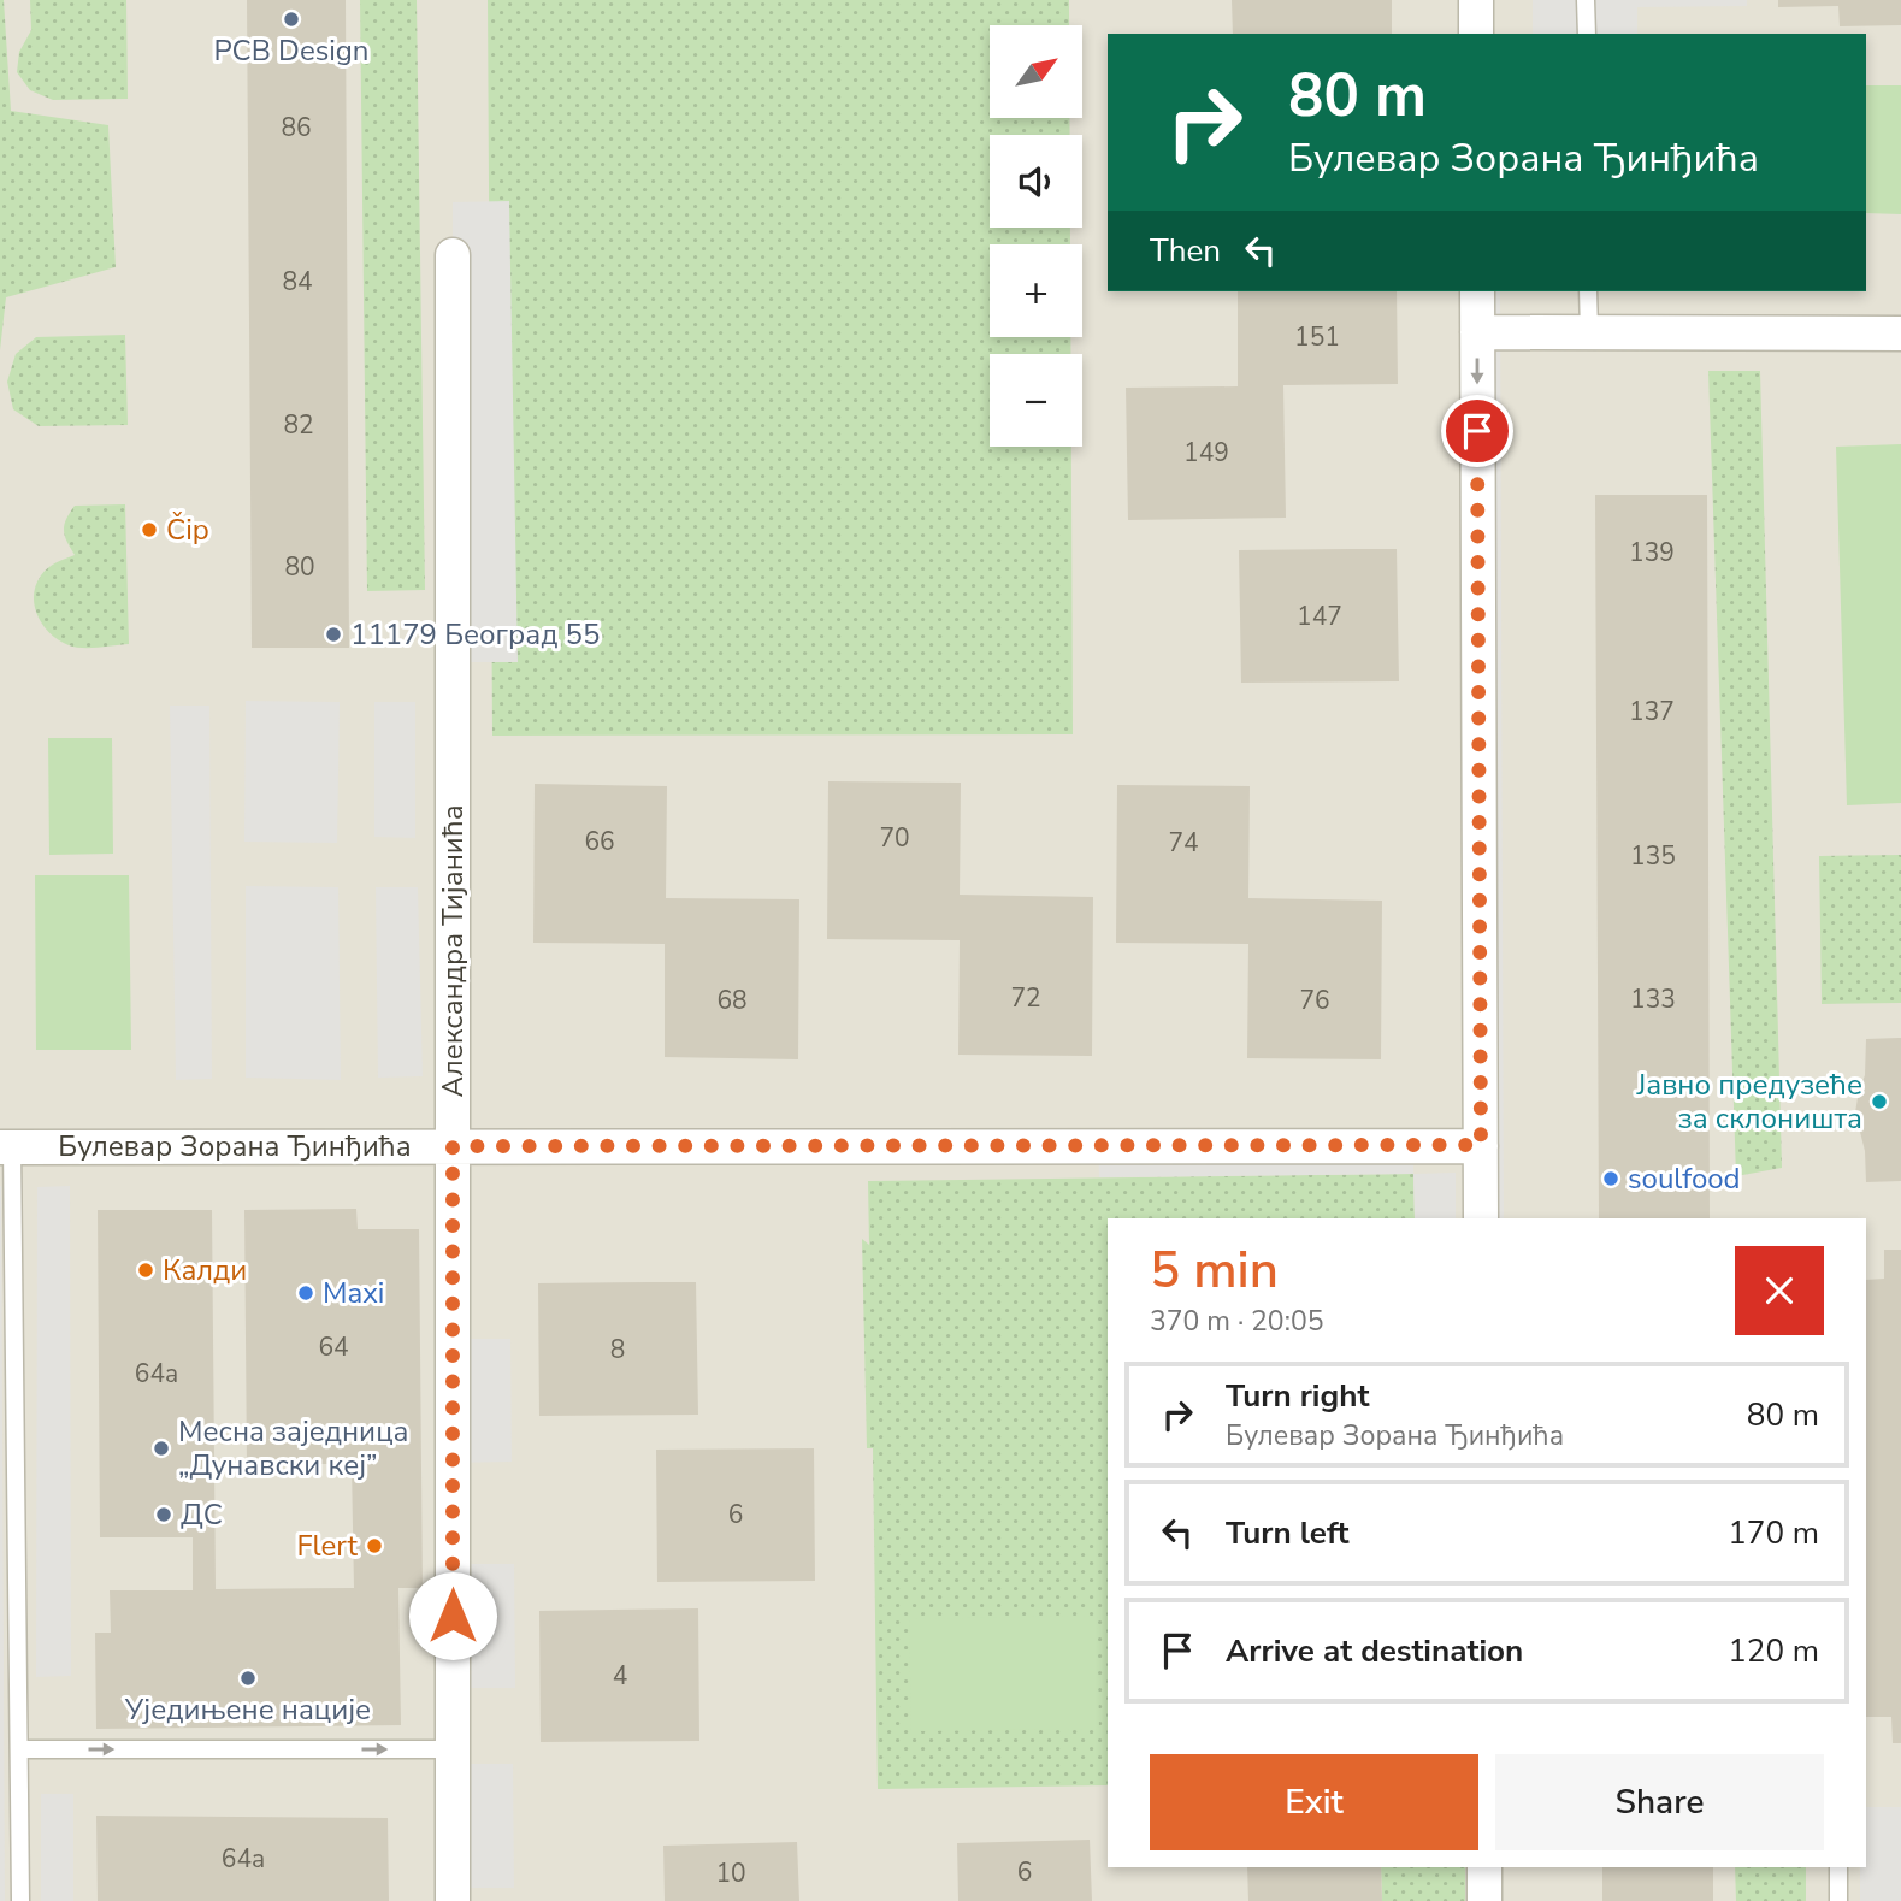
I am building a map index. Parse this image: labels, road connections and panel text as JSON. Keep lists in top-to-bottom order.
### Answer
{
  "streets": {
    "street": ["Александра Тијанића", "Булевар Зорана Ђинђића"]
  },
  "crossings": [
    ["Александра Тијанића", "Булевар Зорана Ђинђића"]
  ],
  "places": [
    "PCB Design",
    "Čip",
    "11179 Београд 55",
    "Јавно предузеће за склоништа",
    "soulfood",
    "Калди",
    "Maxi",
    "Месна заједница „Дунавски кеј”",
    "ДС",
    "Flert",
    "Уједињене нације"
  ],
  "house_numbers": [
    "86",
    "84",
    "151",
    "82",
    "149",
    "139",
    "80",
    "147",
    "137",
    "70",
    "66",
    "74",
    "135",
    "72",
    "133",
    "68",
    "76",
    "64",
    "8",
    "64a",
    "6",
    "4",
    "64a",
    "6",
    "10"
  ],
  "north": "top right",
  "page": {
    "map_buttons": ["+", "−"],
    "turn": ["80 m", "Булевар Зорана Ђинђића"],
    "then": "Then",
    "heading": ["5 min", "370 m · 20:05"],
    "list": [
      {
        "name": "Turn right",
        "note": "Булевар Зорана Ђинђића",
        "value": "80 m"
      },
      {
        "name": "Turn left",
        "value": "170 m"
      },
      {
        "name": "Arrive at destination",
        "value": "120 m"
      }
    ],
    "buttons": ["Exit", "Share"]
  }
}
